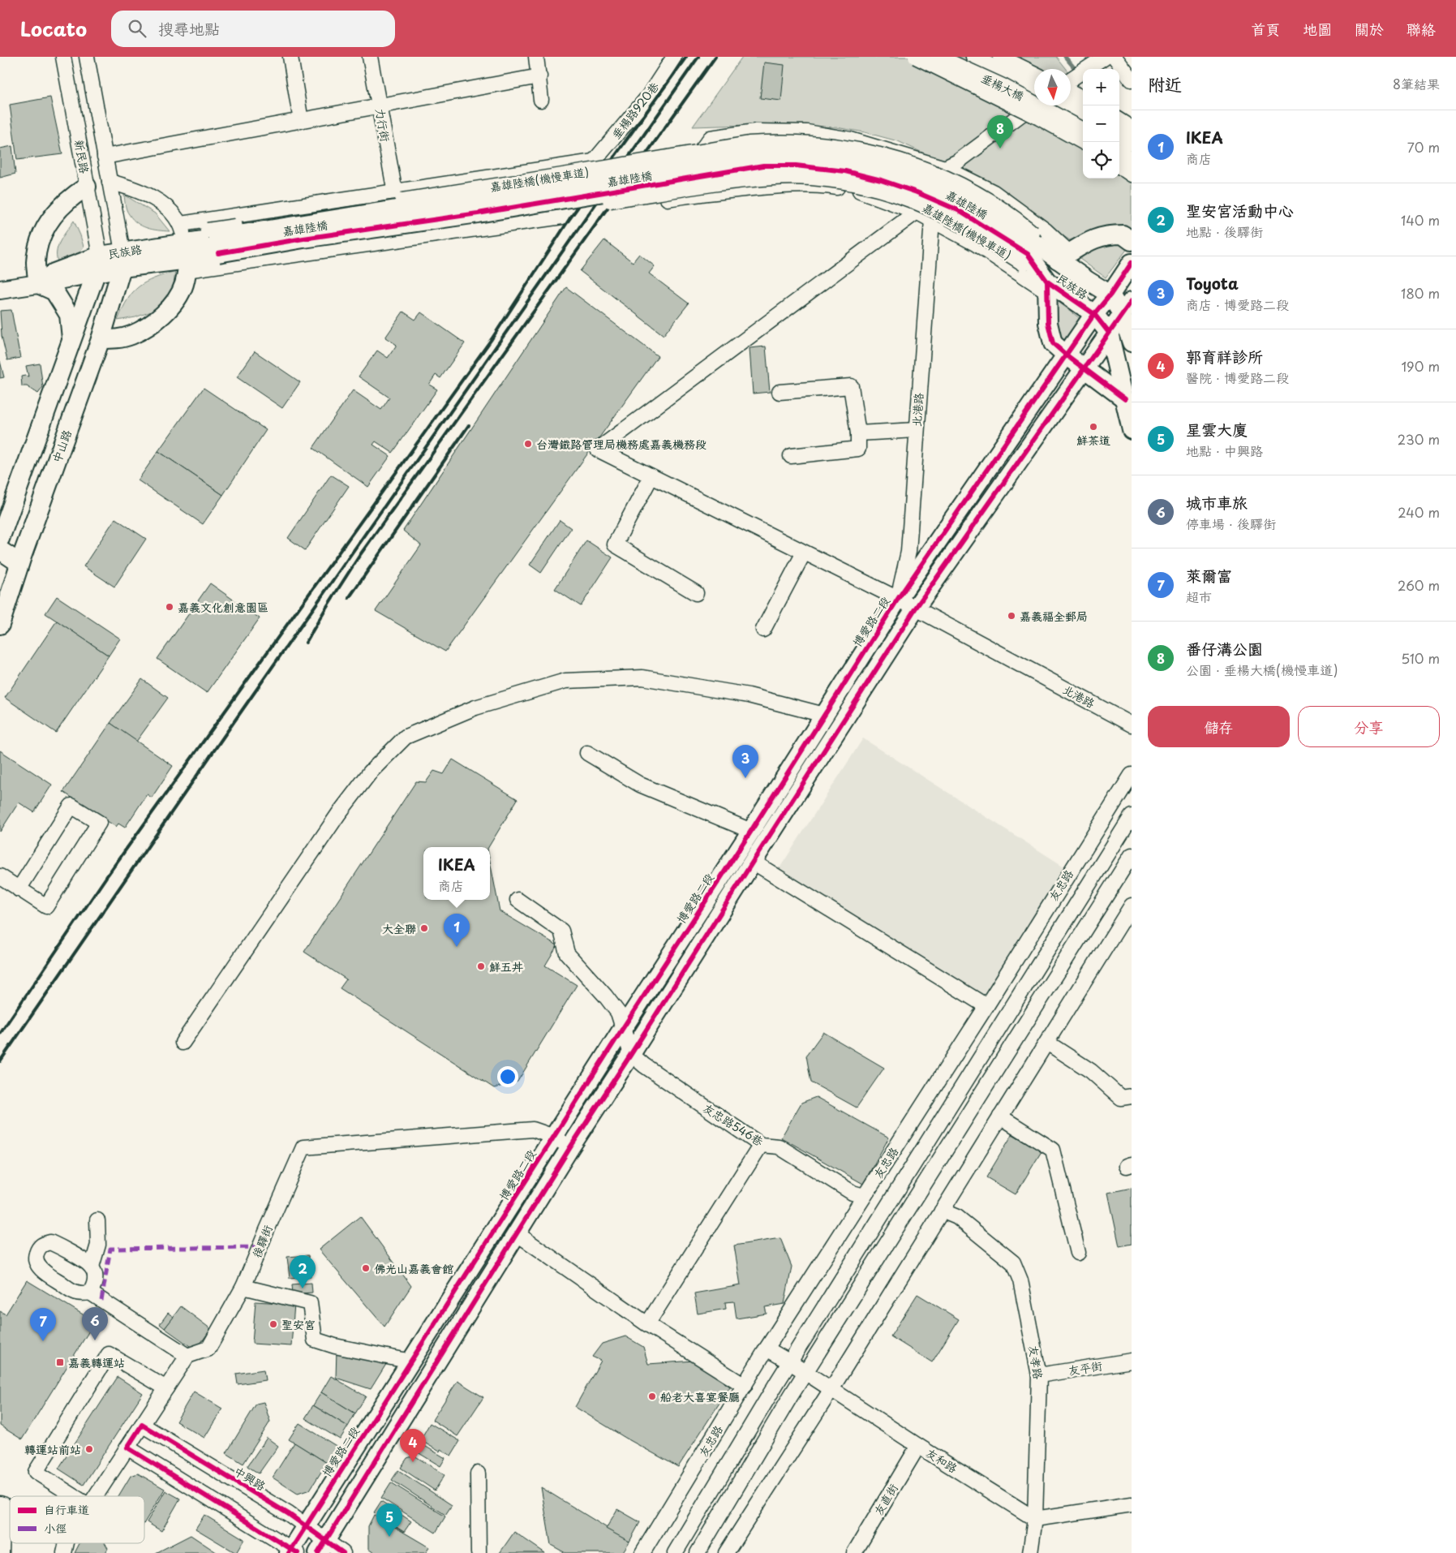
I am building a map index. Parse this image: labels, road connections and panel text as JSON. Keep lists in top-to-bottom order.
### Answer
{
  "streets": {
    "main road": [
      "嘉雄陸橋",
      "民族路",
      "中山路",
      "博愛路二段"
    ],
    "street": [
      "垂楊大橋",
      "垂楊路920巷",
      "力行街",
      "新民路",
      "嘉雄陸橋(機慢車道)",
      "北港路",
      "友忠路",
      "友忠路546巷",
      "後驛街",
      "友孝路",
      "友平街",
      "友和路",
      "中興路",
      "友直街"
    ]
  },
  "crossings": [
    ["垂楊路920巷", "嘉雄陸橋(機慢車道)"],
    ["垂楊路920巷", "民族路"],
    ["新民路", "民族路"],
    ["新民路", "中山路"],
    ["嘉雄陸橋", "嘉雄陸橋(機慢車道)"],
    ["嘉雄陸橋", "民族路"],
    ["嘉雄陸橋(機慢車道)", "民族路"],
    ["民族路", "中山路"],
    ["民族路", "博愛路二段"],
    ["北港路", "博愛路二段"],
    ["博愛路二段", "後驛街"],
    ["博愛路二段", "中興路"],
    ["友忠路", "友忠路546巷"],
    ["友忠路", "友和路"],
    ["友孝路", "友平街"],
    ["友孝路", "友和路"],
    ["友和路", "友直街"]
  ],
  "places": {
    "other": [
      "鮮茶道",
      "台灣鐵路管理局機務處嘉義機務段",
      "嘉義文化創意園區",
      "嘉義福全郵局",
      "大全聯",
      "鮮五丼",
      "佛光山嘉義會館",
      "聖安宮",
      "船老大喜宴餐廳",
      "轉運站前站"
    ],
    "transit": ["嘉義轉運站"]
  },
  "legend": ["自行車道", "小徑"],
  "north": "bottom",
  "page": {
    "header": "Locato",
    "search": "搜尋地點",
    "nav": [
      "首頁",
      "地圖",
      "關於",
      "聯絡"
    ],
    "heading": ["附近", "8筆結果"],
    "map_buttons": ["+", "−"],
    "list": [
      {
        "mark": "1",
        "name": "IKEA",
        "note": "商店",
        "value": "70 m"
      },
      {
        "mark": "2",
        "name": "聖安宮活動中心",
        "note": "地點 · 後驛街",
        "value": "140 m"
      },
      {
        "mark": "3",
        "name": "Toyota",
        "note": "商店 · 博愛路二段",
        "value": "180 m"
      },
      {
        "mark": "4",
        "name": "郭育祥診所",
        "note": "醫院 · 博愛路二段",
        "value": "190 m"
      },
      {
        "mark": "5",
        "name": "星雲大廈",
        "note": "地點 · 中興路",
        "value": "230 m"
      },
      {
        "mark": "6",
        "name": "城市車旅",
        "note": "停車場 · 後驛街",
        "value": "240 m"
      },
      {
        "mark": "7",
        "name": "萊爾富",
        "note": "超市",
        "value": "260 m"
      },
      {
        "mark": "8",
        "name": "番仔溝公園",
        "note": "公園 · 垂楊大橋(機慢車道)",
        "value": "510 m"
      }
    ],
    "pins": [
      "8",
      "3",
      "1",
      "2",
      "6",
      "7",
      "4",
      "5"
    ],
    "buttons": ["儲存", "分享"],
    "popup": ["IKEA", "商店"]
  }
}
